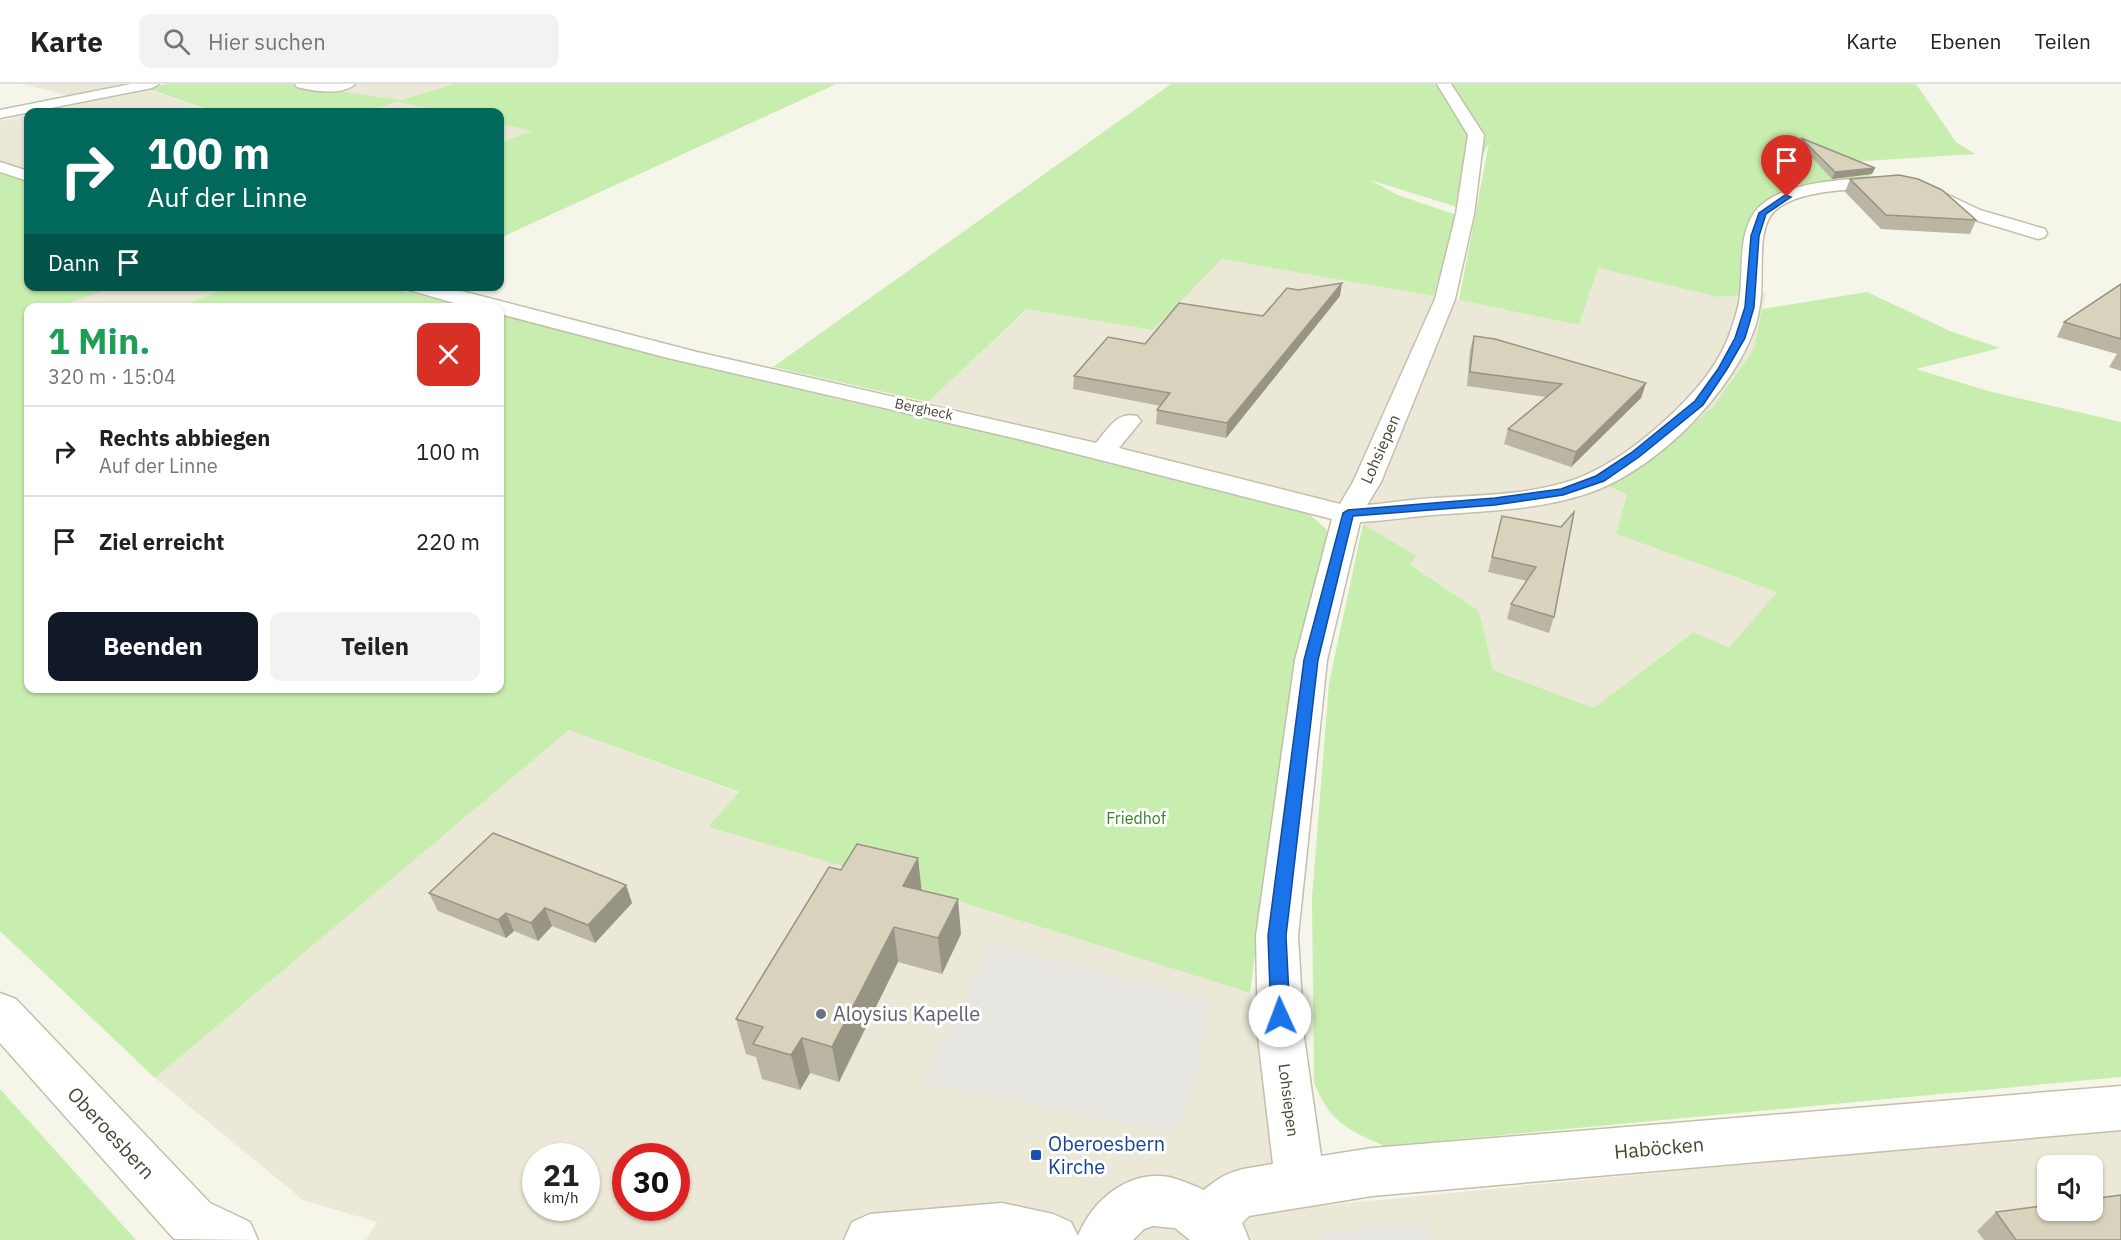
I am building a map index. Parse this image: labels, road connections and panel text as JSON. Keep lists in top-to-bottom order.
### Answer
{
  "streets": {
    "street": [
      "Bergheck",
      "Lohsiepen",
      "Oberoesbern",
      "Haböcken"
    ]
  },
  "crossings": [
    ["Bergheck", "Lohsiepen"],
    ["Lohsiepen", "Haböcken"]
  ],
  "parks": ["Friedhof"],
  "places": {
    "other": ["Aloysius Kapelle"],
    "transit": ["Oberoesbern Kirche"]
  },
  "page": {
    "header": "Karte",
    "search": "Hier suchen",
    "nav": ["Karte", "Ebenen", "Teilen"],
    "turn": ["100 m", "Auf der Linne"],
    "then": "Dann",
    "heading": ["1 Min.", "320 m · 15:04"],
    "list": [
      {
        "name": "Rechts abbiegen",
        "note": "Auf der Linne",
        "value": "100 m"
      },
      {
        "name": "Ziel erreicht",
        "value": "220 m"
      }
    ],
    "buttons": ["Beenden", "Teilen"],
    "speed": "21 km/h",
    "limit": "30"
  }
}
